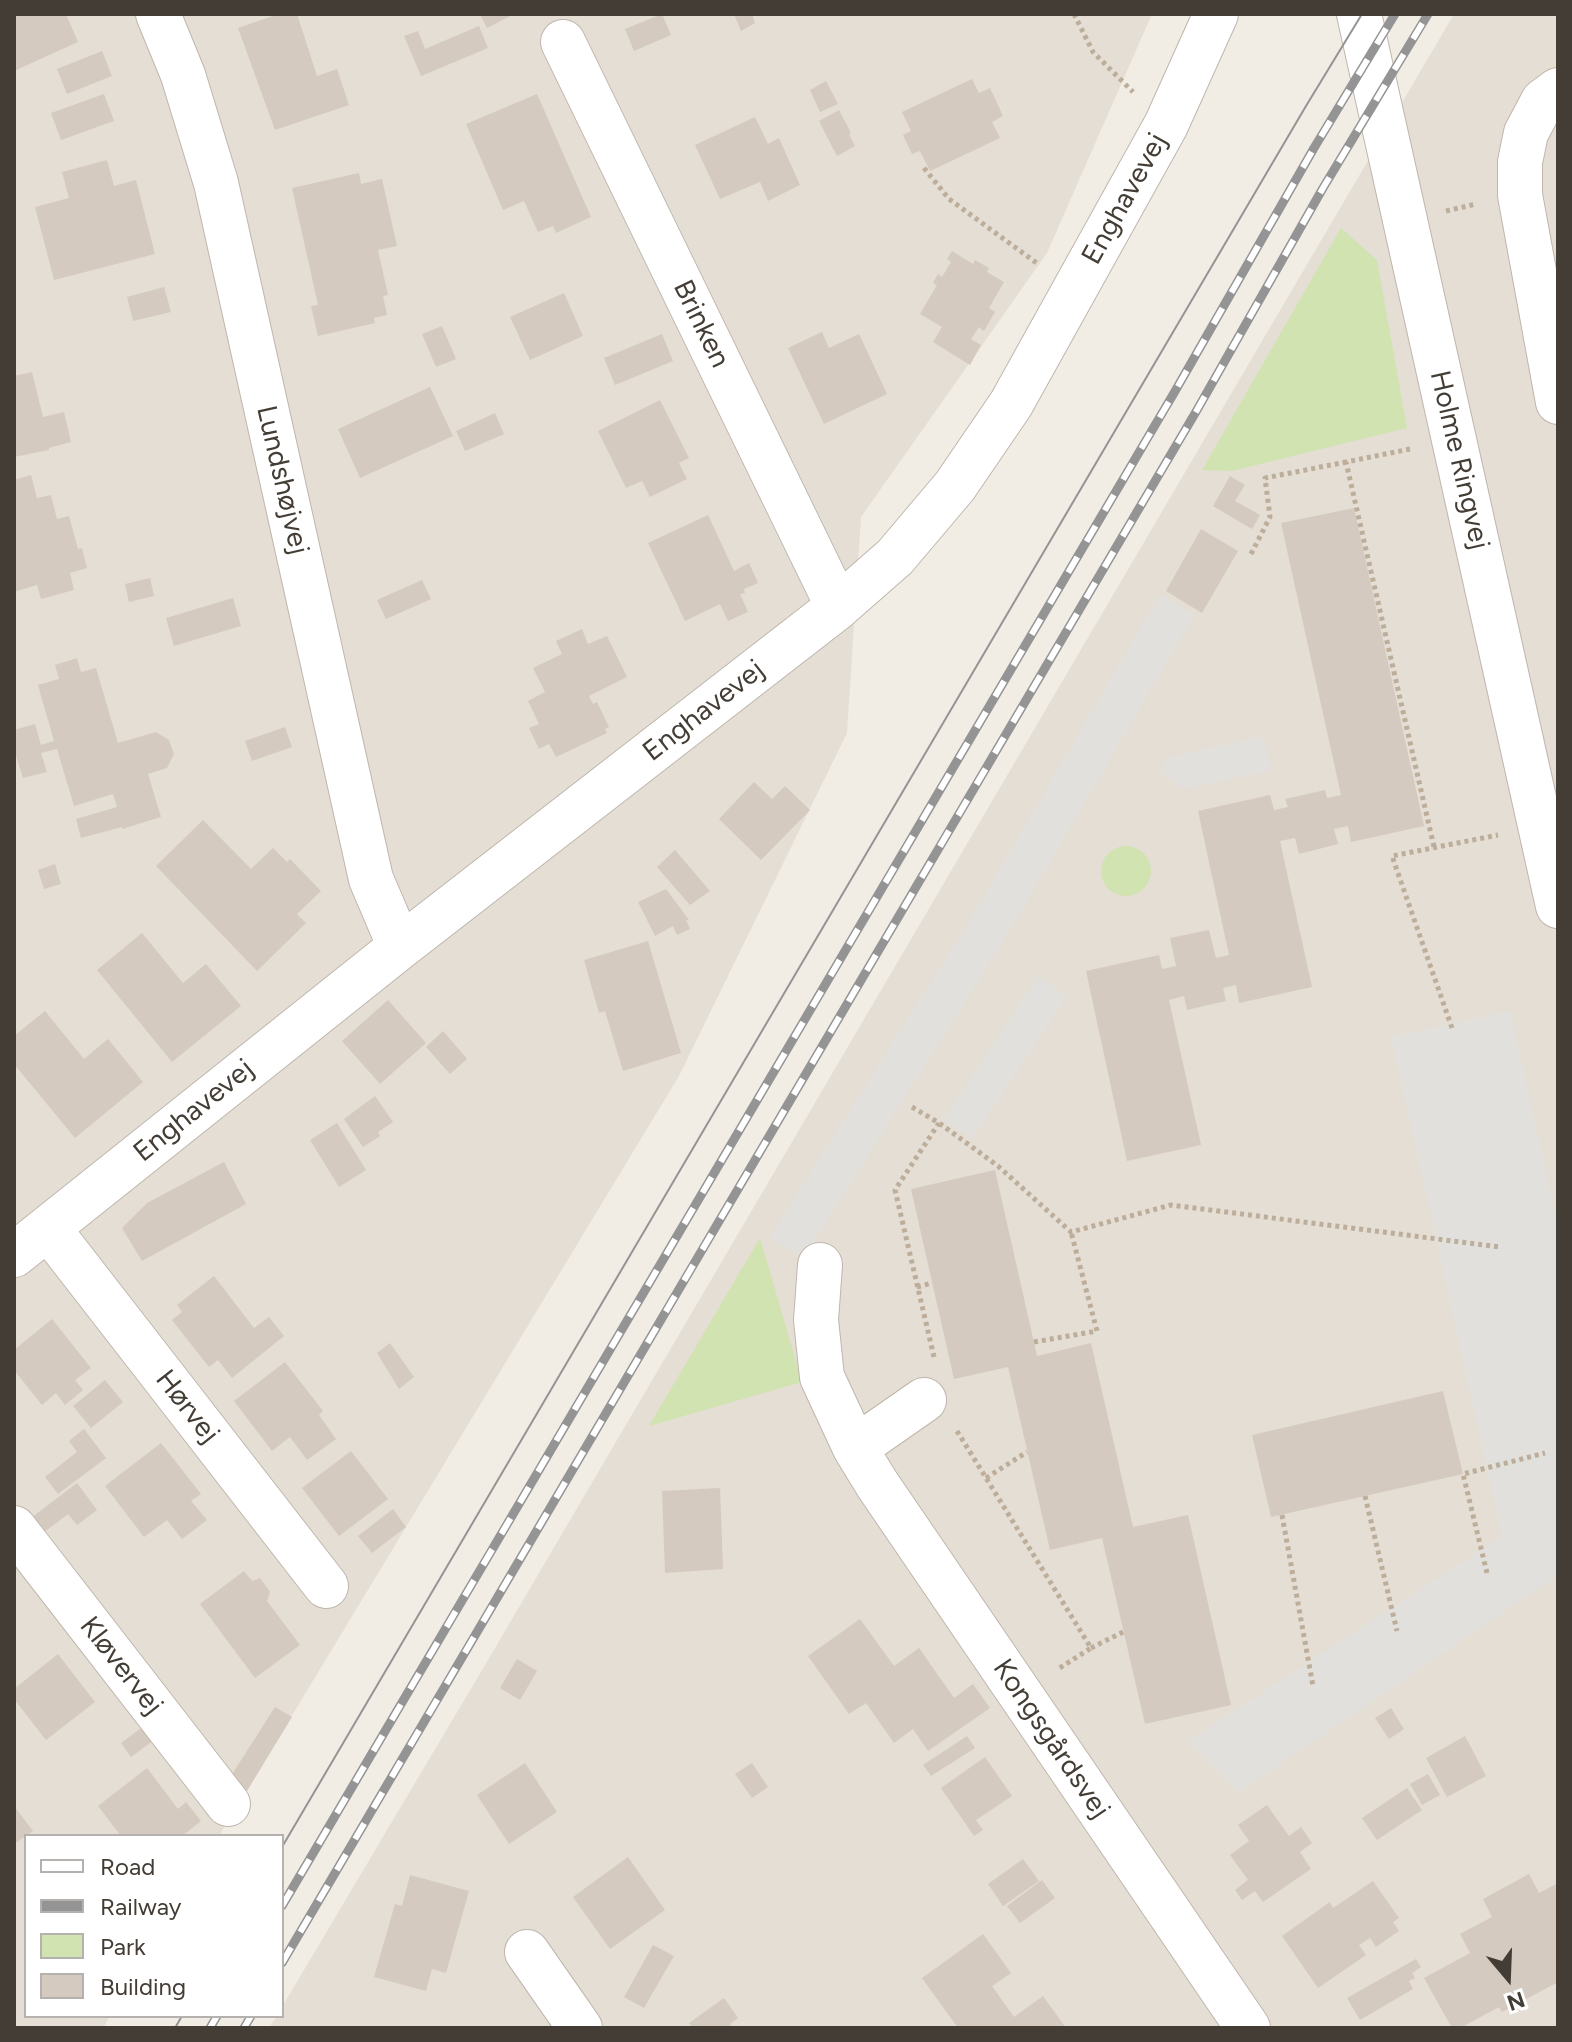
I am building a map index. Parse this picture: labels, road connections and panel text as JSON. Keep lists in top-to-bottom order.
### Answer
{
  "streets": {
    "street": [
      "Enghavevej",
      "Brinken",
      "Holme Ringvej",
      "Lundshøjvej",
      "Hørvej",
      "Kløvervej",
      "Kongsgårdsvej"
    ]
  },
  "crossings": [
    ["Enghavevej", "Brinken"],
    ["Enghavevej", "Lundshøjvej"],
    ["Enghavevej", "Hørvej"]
  ],
  "legend": [
    "Road",
    "Railway",
    "Park",
    "Building"
  ],
  "north": "bottom"
}
